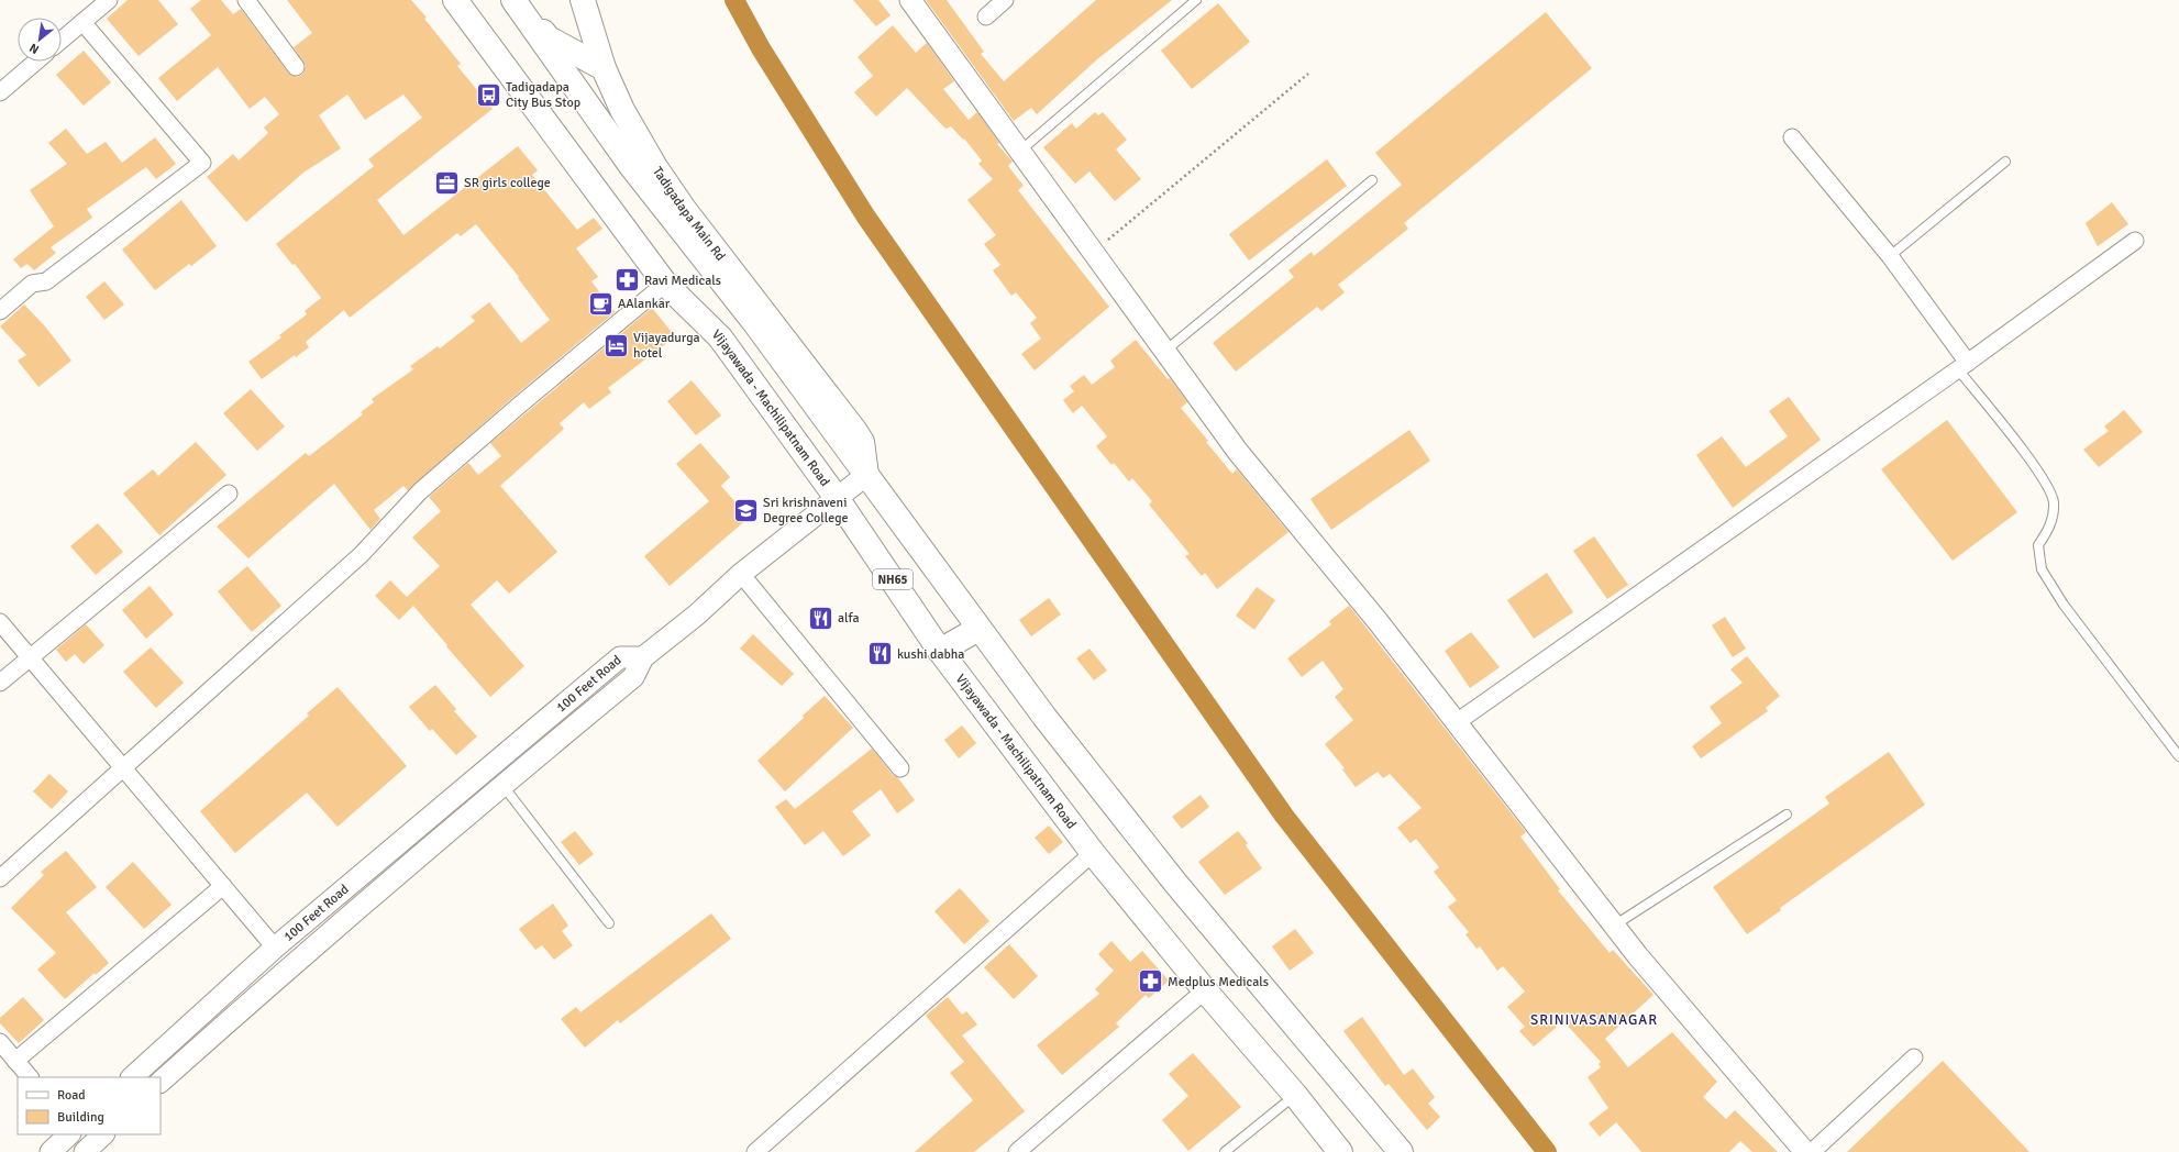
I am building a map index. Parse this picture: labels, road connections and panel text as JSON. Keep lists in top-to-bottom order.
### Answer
{
  "streets": {
    "main road": ["Tadigadapa Main Rd", "Vijayawada - Machilipatnam Road", "NH65"],
    "street": ["100 Feet Road"]
  },
  "crossings": [
    ["Tadigadapa Main Rd", "NH65"]
  ],
  "districts": ["SRINIVASANAGAR"],
  "places": {
    "bus stop": ["Tadigadapa City Bus Stop"],
    "office": ["SR girls college"],
    "pharmacy": ["Ravi Medicals", "Medplus Medicals"],
    "cafe": ["AAlankar"],
    "hotel": ["Vijayadurga hotel"],
    "school or university": ["Sri krishnaveni Degree College"],
    "restaurant": ["alfa", "kushi dabha"]
  },
  "legend": ["Road", "Building"],
  "north": "bottom left"
}
